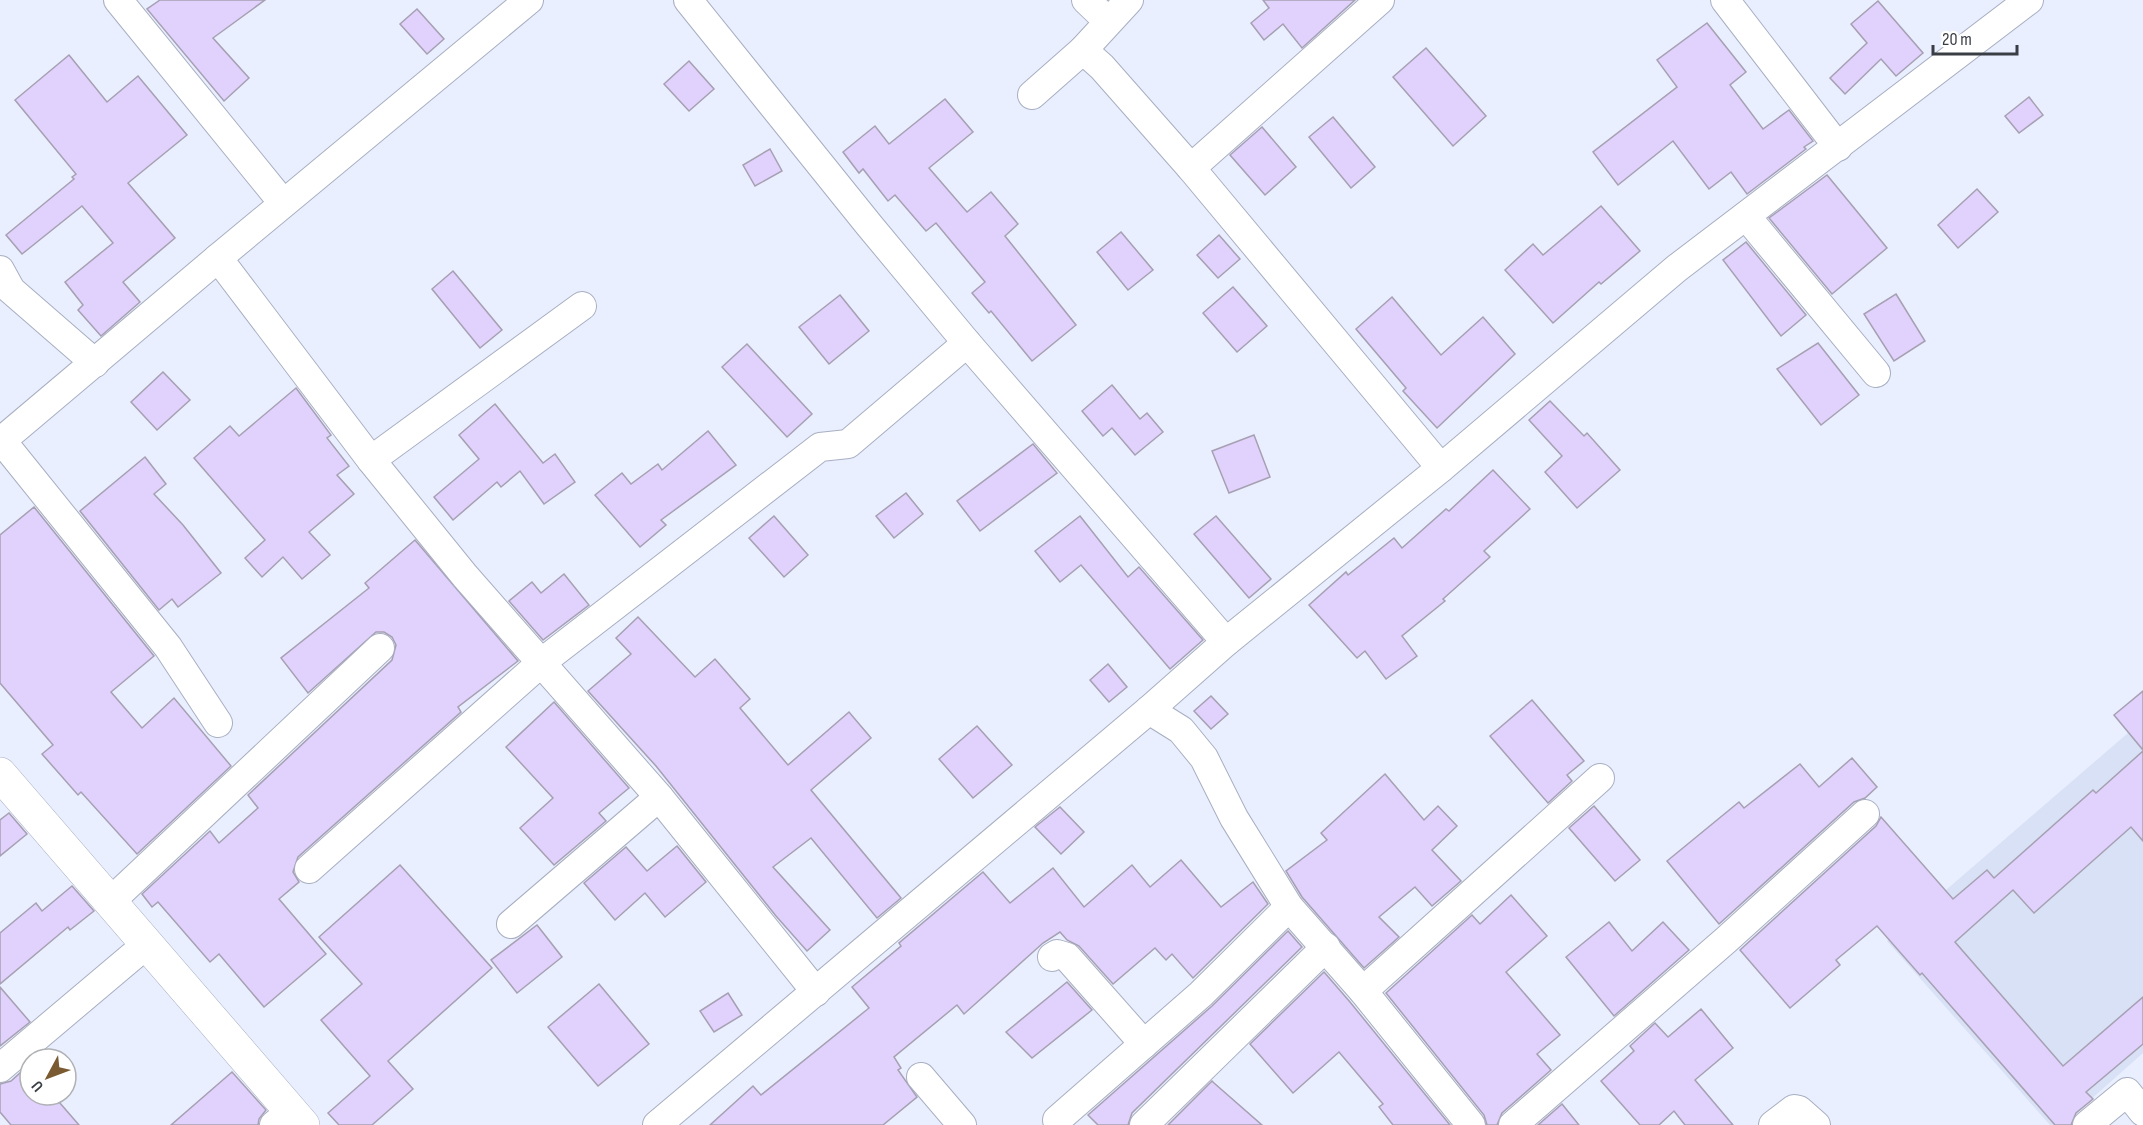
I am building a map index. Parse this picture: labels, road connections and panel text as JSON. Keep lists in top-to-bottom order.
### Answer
{
  "scale_bar": "20 m",
  "north": "bottom left"
}
